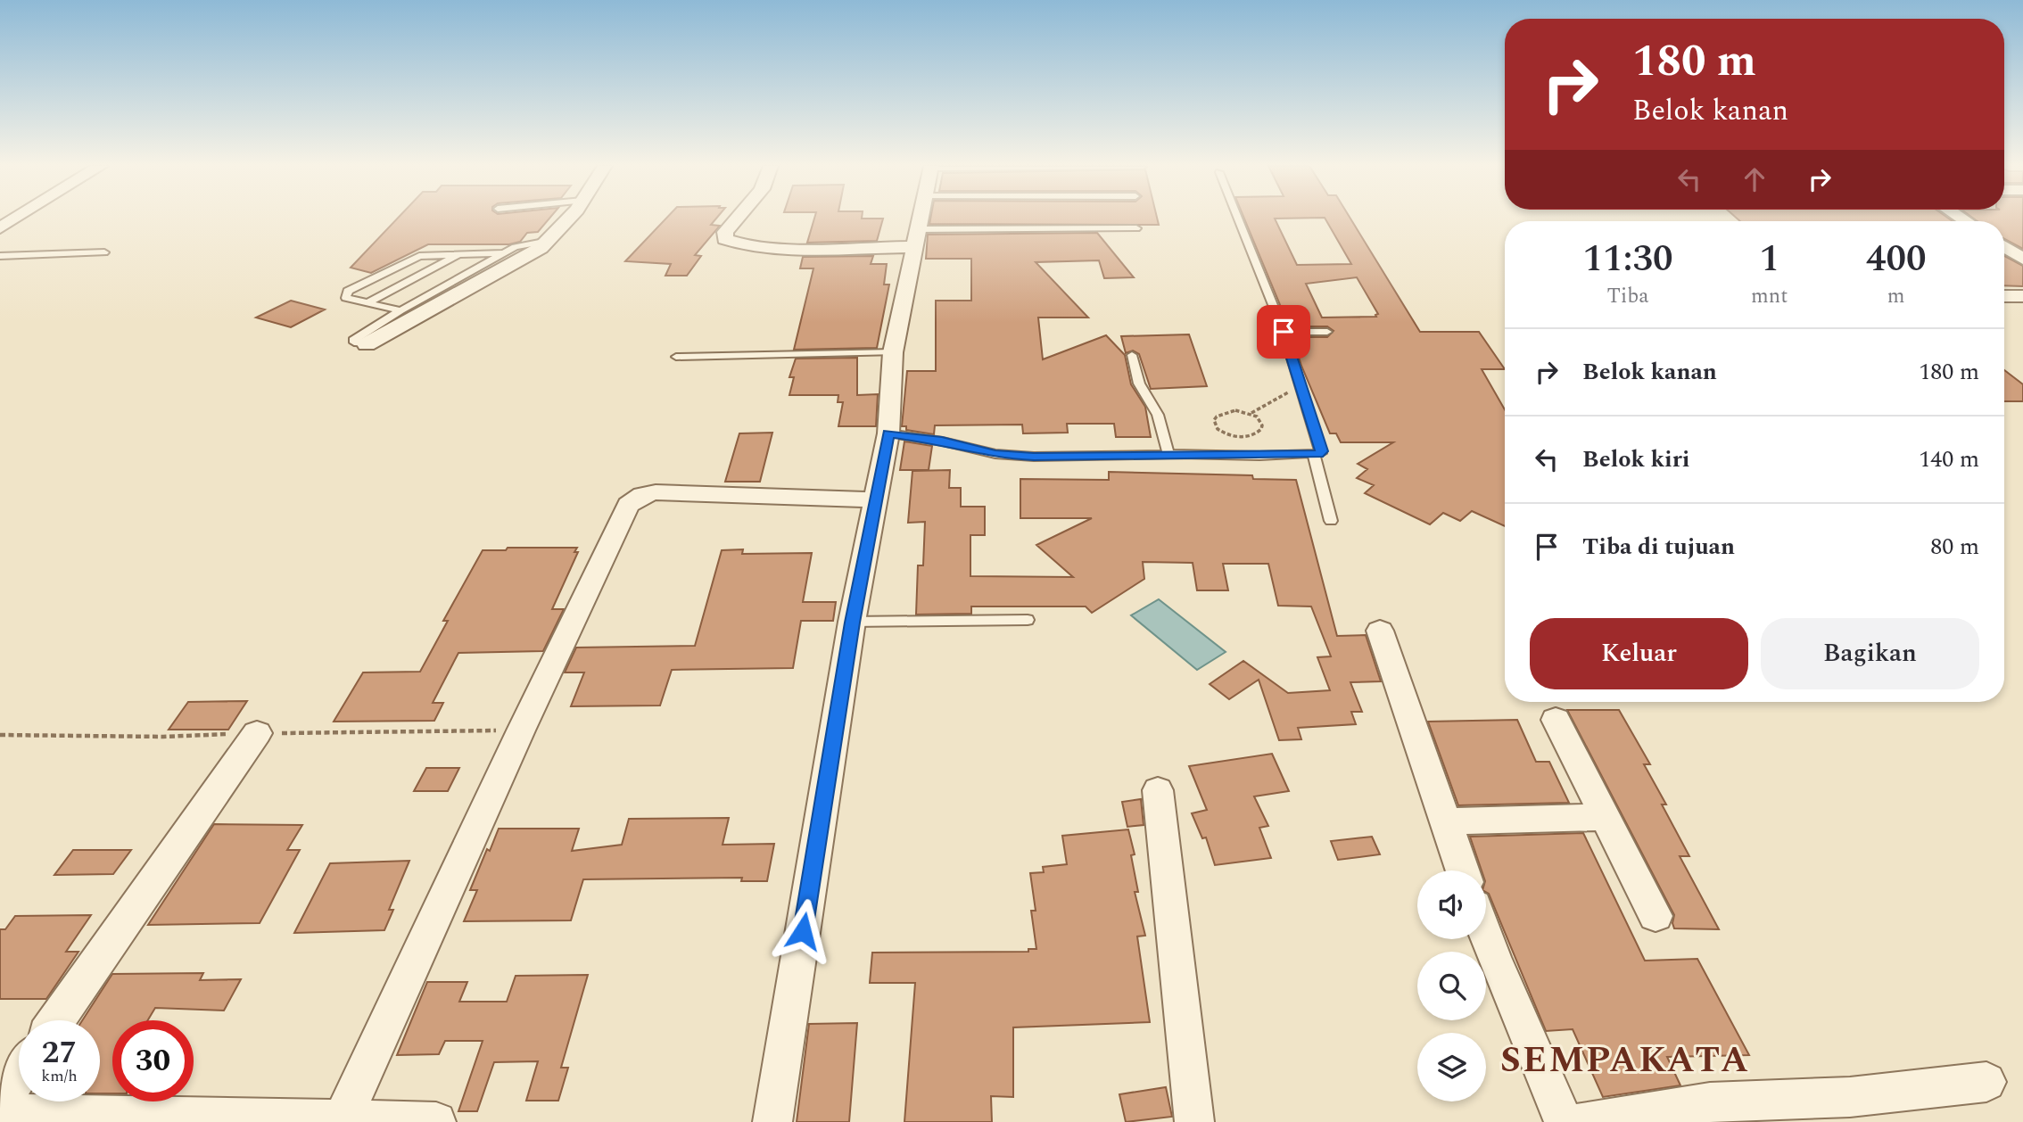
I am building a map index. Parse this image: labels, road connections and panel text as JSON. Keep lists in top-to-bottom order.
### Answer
{
  "districts": ["SEMPAKATA"],
  "page": {
    "turn": ["180 m", "Belok kanan"],
    "eta": [
      "11:30",
      "Tiba",
      "1",
      "mnt",
      "400",
      "m"
    ],
    "list": [
      {
        "name": "Belok kanan",
        "value": "180 m"
      },
      {
        "name": "Belok kiri",
        "value": "140 m"
      },
      {
        "name": "Tiba di tujuan",
        "value": "80 m"
      }
    ],
    "buttons": ["Keluar", "Bagikan"],
    "speed": "27 km/h",
    "limit": "30"
  }
}
